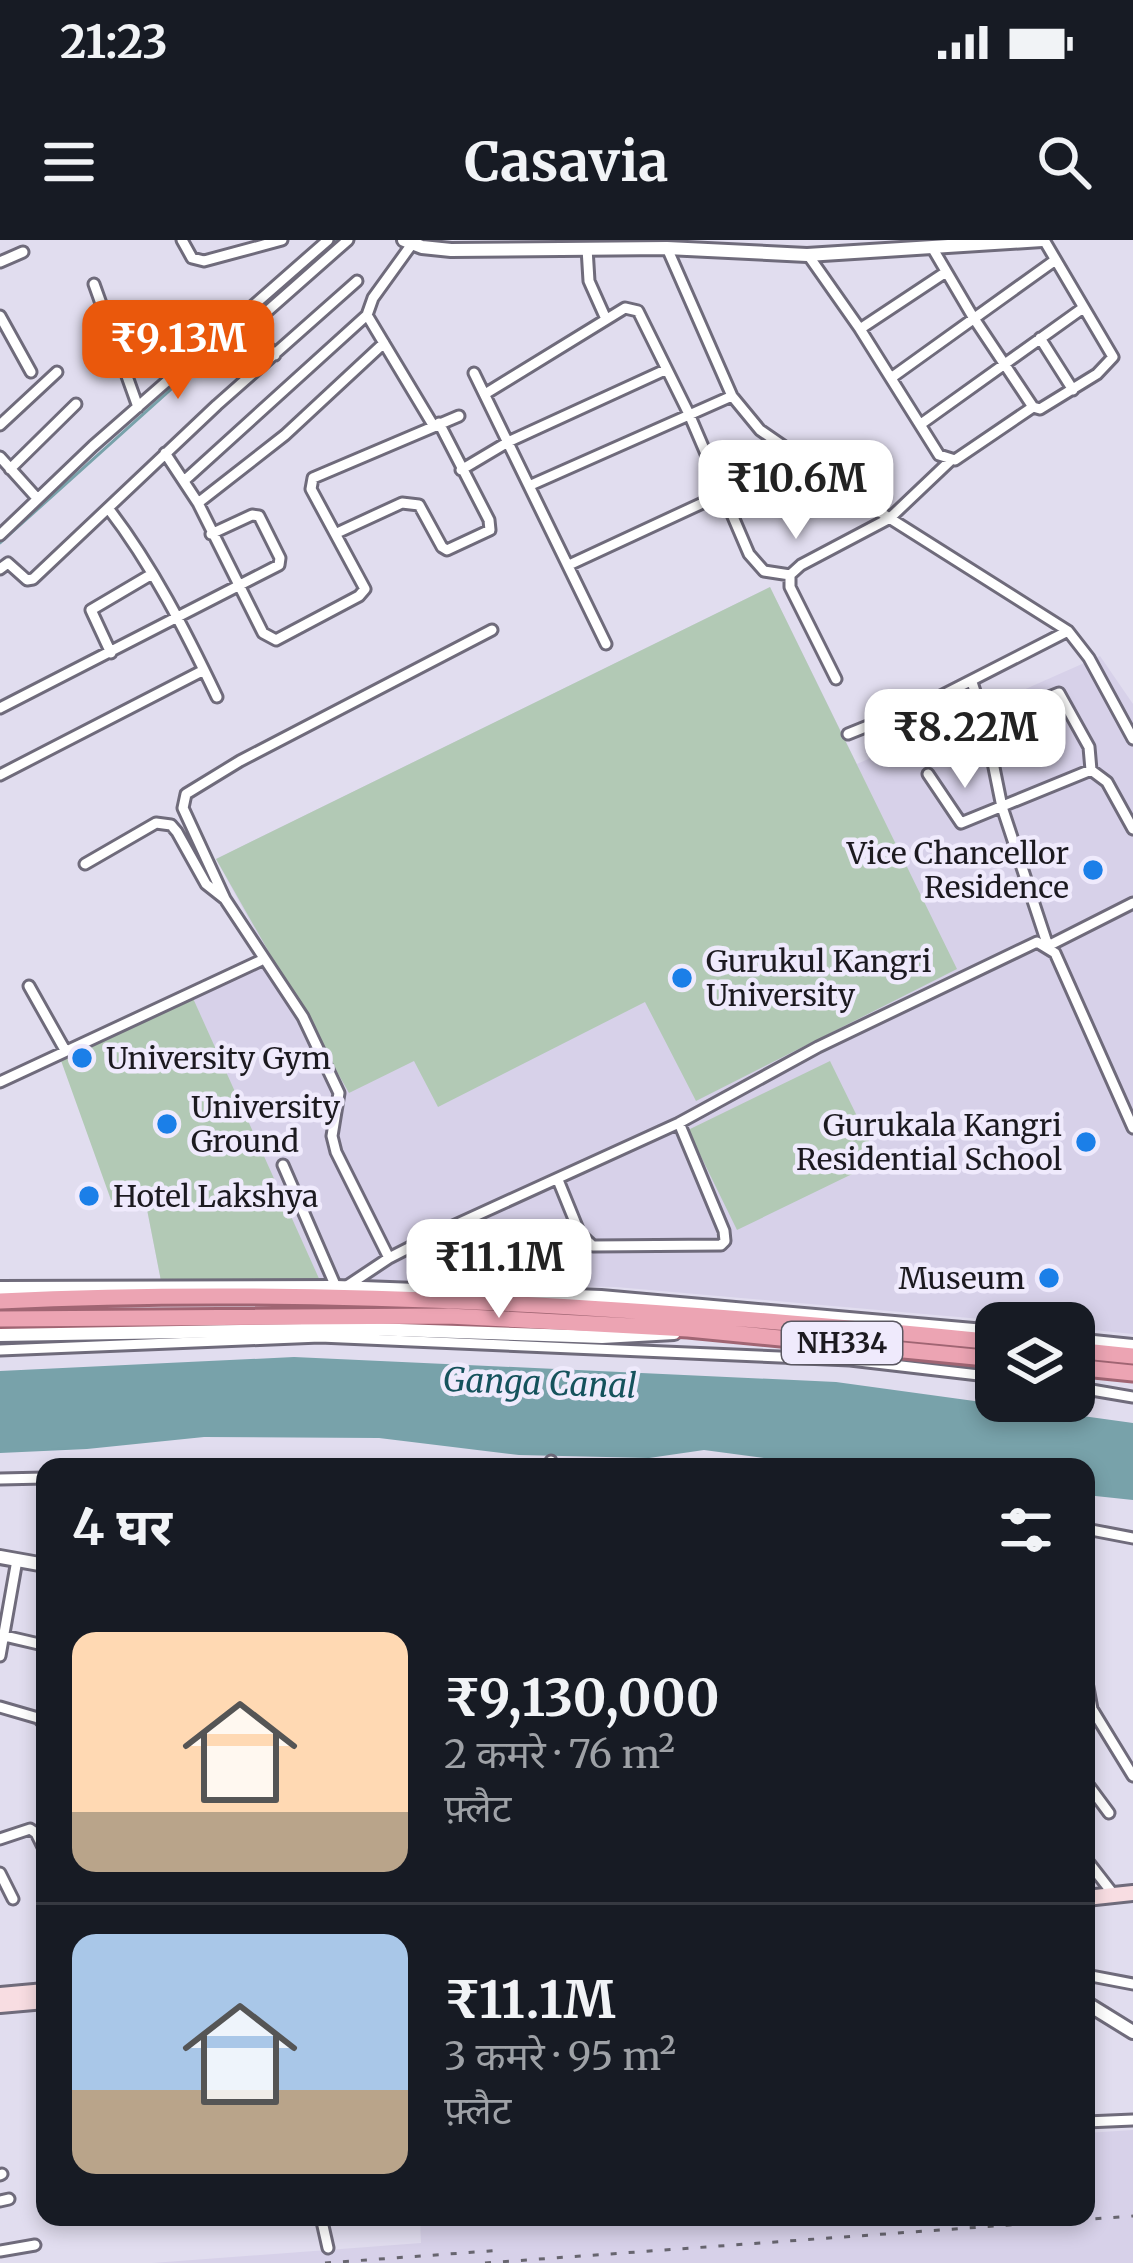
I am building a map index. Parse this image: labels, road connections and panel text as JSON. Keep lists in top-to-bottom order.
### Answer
{
  "streets": {
    "highway": ["NH334"]
  },
  "water": ["Ganga Canal"],
  "places": [
    "Vice Chancellor Residence",
    "Gurukul Kangri University",
    "University Gym",
    "University Ground",
    "Gurukala Kangri Residential School",
    "Hotel Lakshya",
    "Museum"
  ],
  "page": {
    "status": "21:23",
    "header": "Casavia",
    "price": [
      "₹9.13M",
      "₹10.6M",
      "₹8.22M",
      "₹11.1M"
    ],
    "heading": "4 घर",
    "list": [
      {
        "name": "₹9,130,000",
        "note": "2 कमरे · 76 m² · फ़्लैट"
      },
      {
        "name": "₹11.1M",
        "note": "3 कमरे · 95 m² · फ़्लैट"
      }
    ]
  }
}
